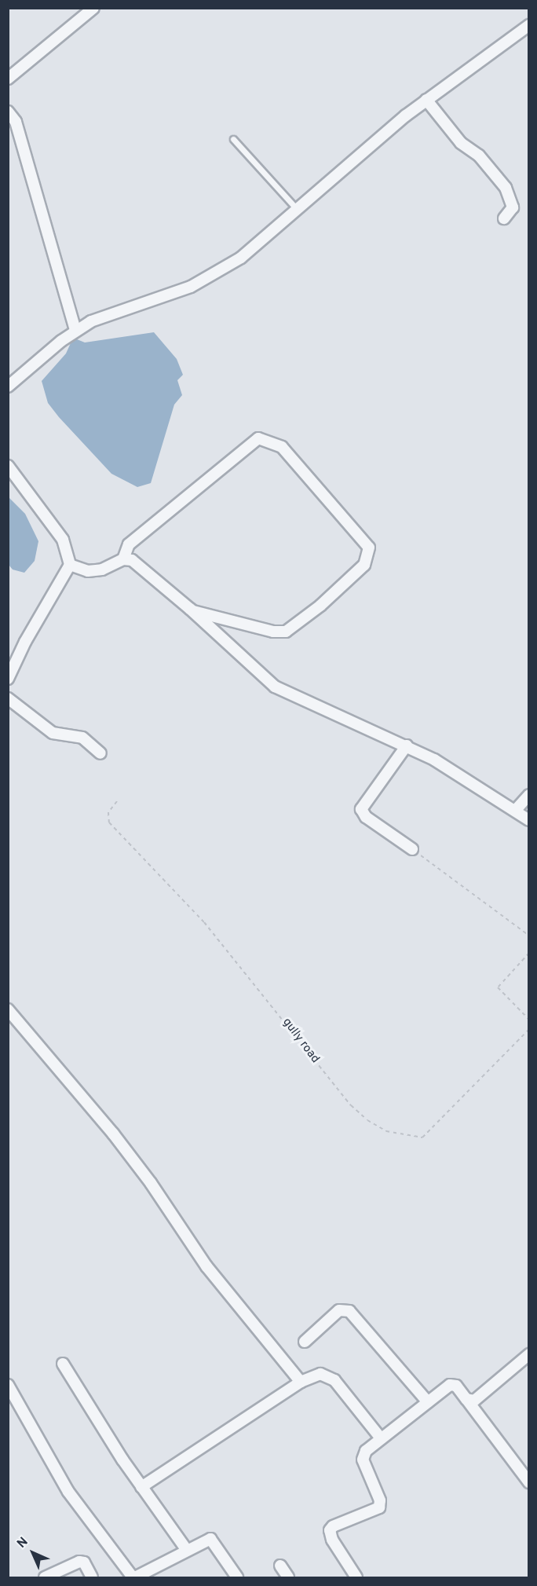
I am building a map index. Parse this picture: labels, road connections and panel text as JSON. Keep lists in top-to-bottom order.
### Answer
{
  "streets": {
    "path": ["gully road"]
  },
  "north": "top left"
}
